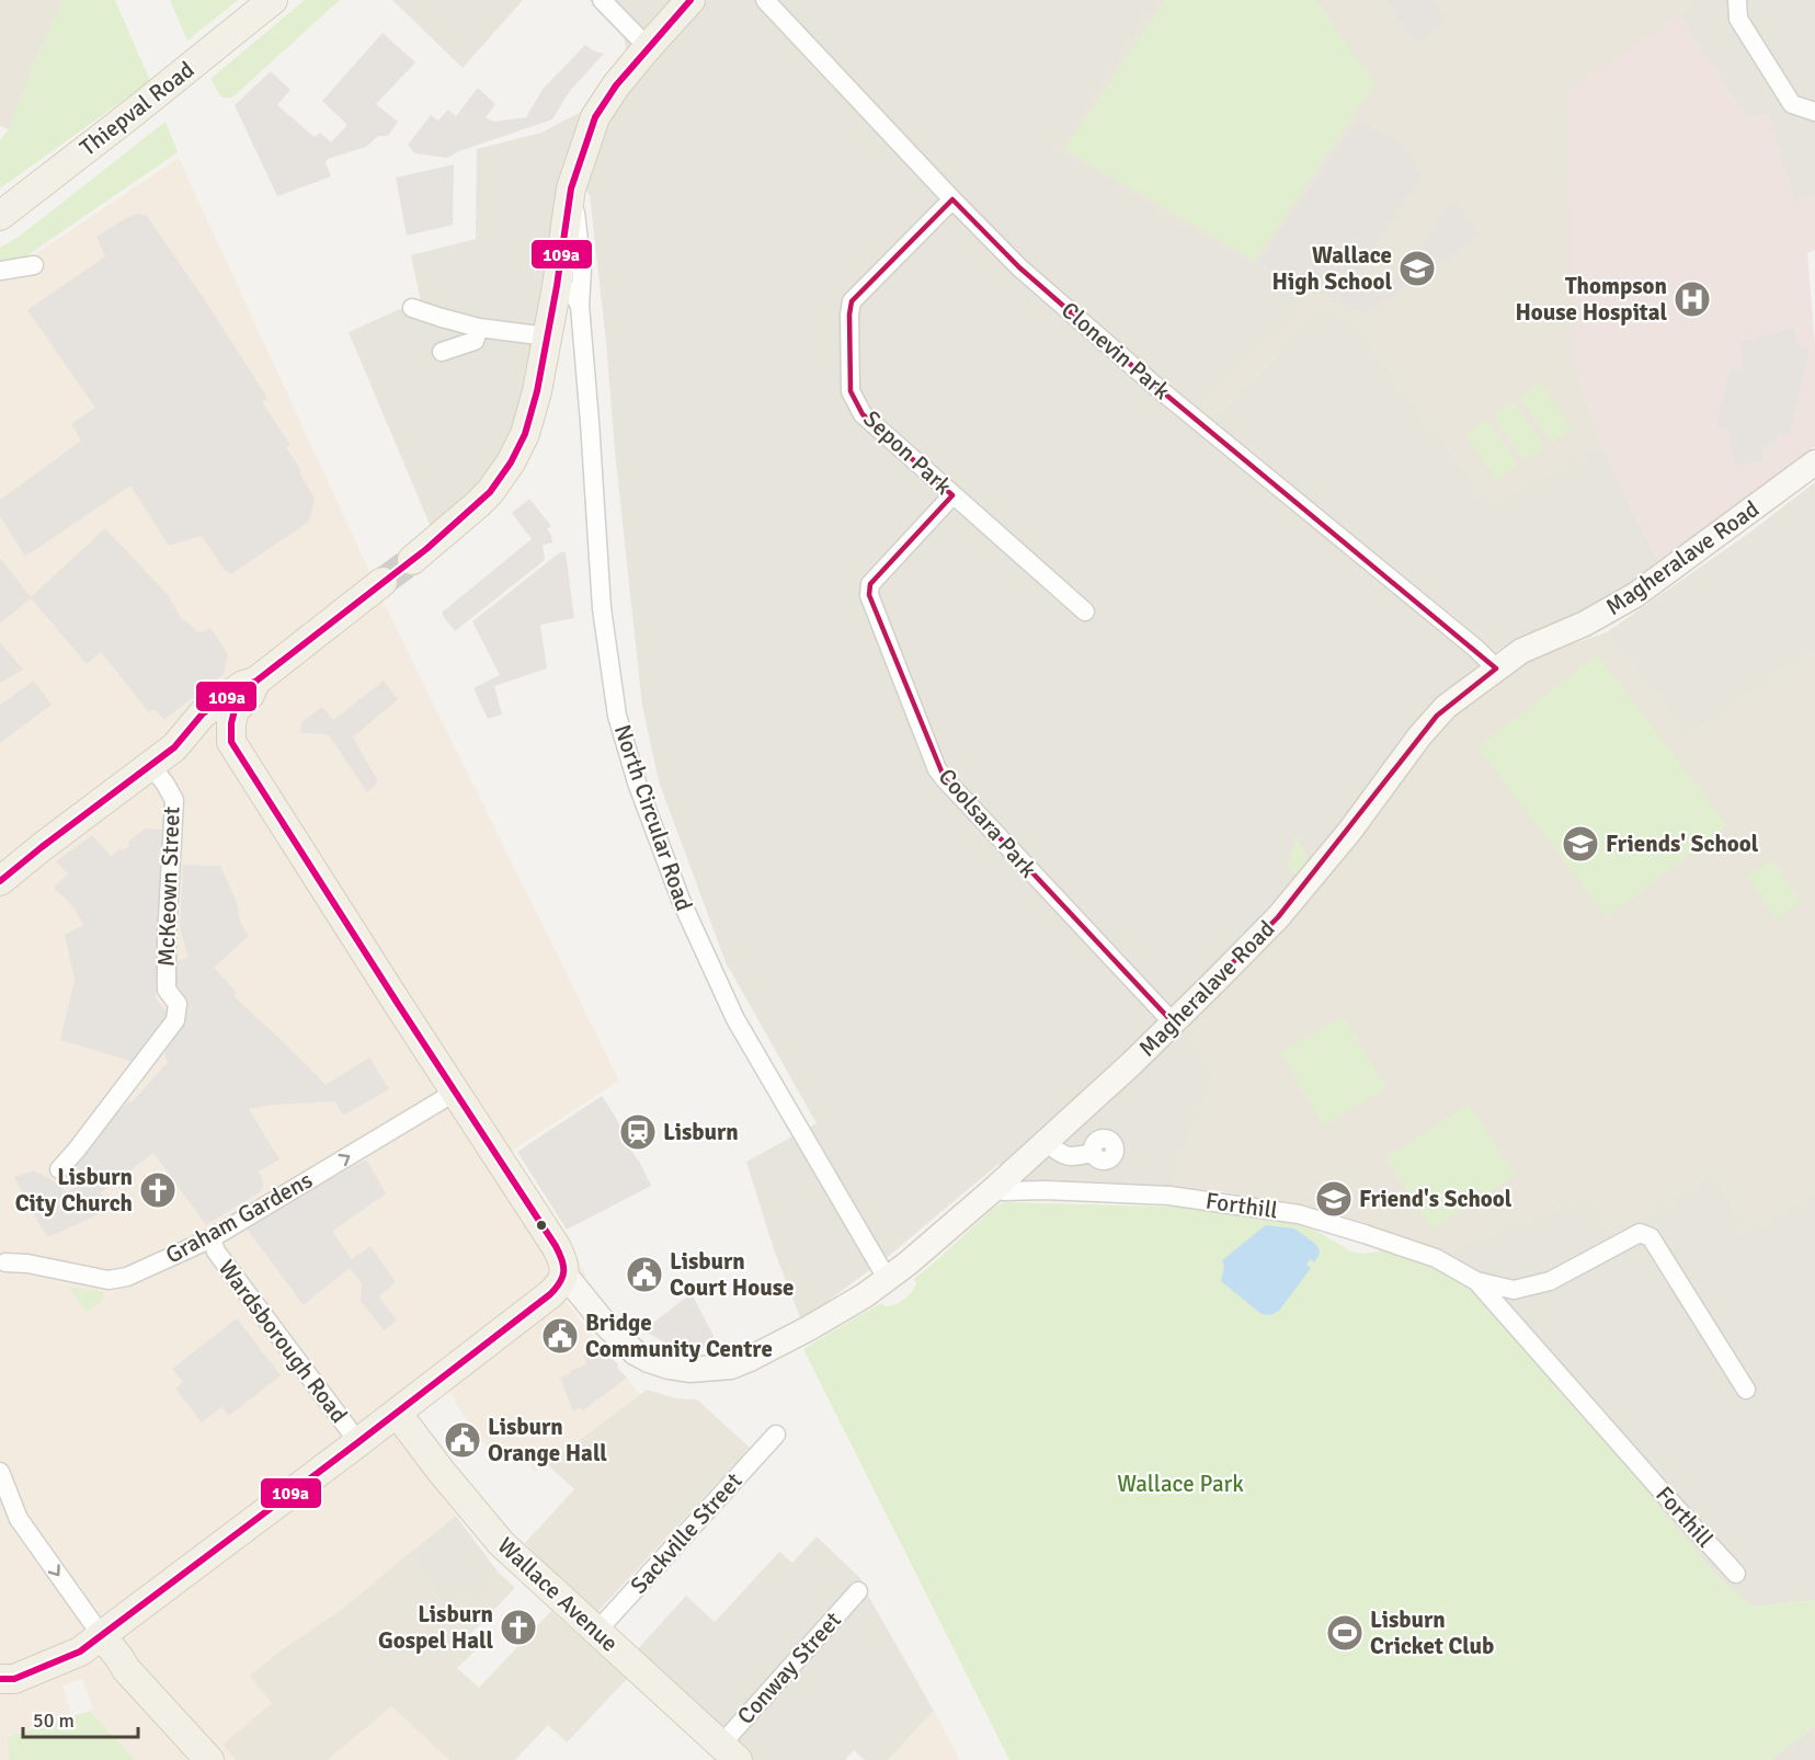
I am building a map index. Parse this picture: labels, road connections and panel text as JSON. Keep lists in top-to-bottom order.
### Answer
{
  "streets": {
    "main road": ["Thiepval Road", "Wallace Avenue"],
    "street": [
      "Clonevin Park",
      "Sepon Park",
      "Magheralave Road",
      "North Circular Road",
      "Coolsara Park",
      "McKeown Street",
      "Forthill",
      "Graham Gardens",
      "Wardsborough Road",
      "Sackville Street",
      "Conway Street"
    ]
  },
  "crossings": [
    ["Clonevin Park", "Sepon Park"],
    ["Clonevin Park", "Magheralave Road"],
    ["Sepon Park", "Coolsara Park"],
    ["Magheralave Road", "North Circular Road"],
    ["Magheralave Road", "Coolsara Park"],
    ["Magheralave Road", "Forthill"],
    ["Graham Gardens", "Wardsborough Road"],
    ["Sackville Street", "Wallace Avenue"],
    ["Wallace Avenue", "Conway Street"]
  ],
  "one_way": ["Graham Gardens"],
  "parks": ["Wallace Park"],
  "places": {
    "school or university": ["Wallace High School", "Friends' School", "Friend's School"],
    "hospital": ["Thompson House Hospital"],
    "station": ["Lisburn"],
    "church": ["Lisburn City Church", "Lisburn Gospel Hall"],
    "public building": ["Lisburn Court House", "Bridge Community Centre", "Lisburn Orange Hall"],
    "sports": ["Lisburn Cricket Club"]
  },
  "lines": ["transit line 109a"],
  "scale_bar": "50 m"
}
